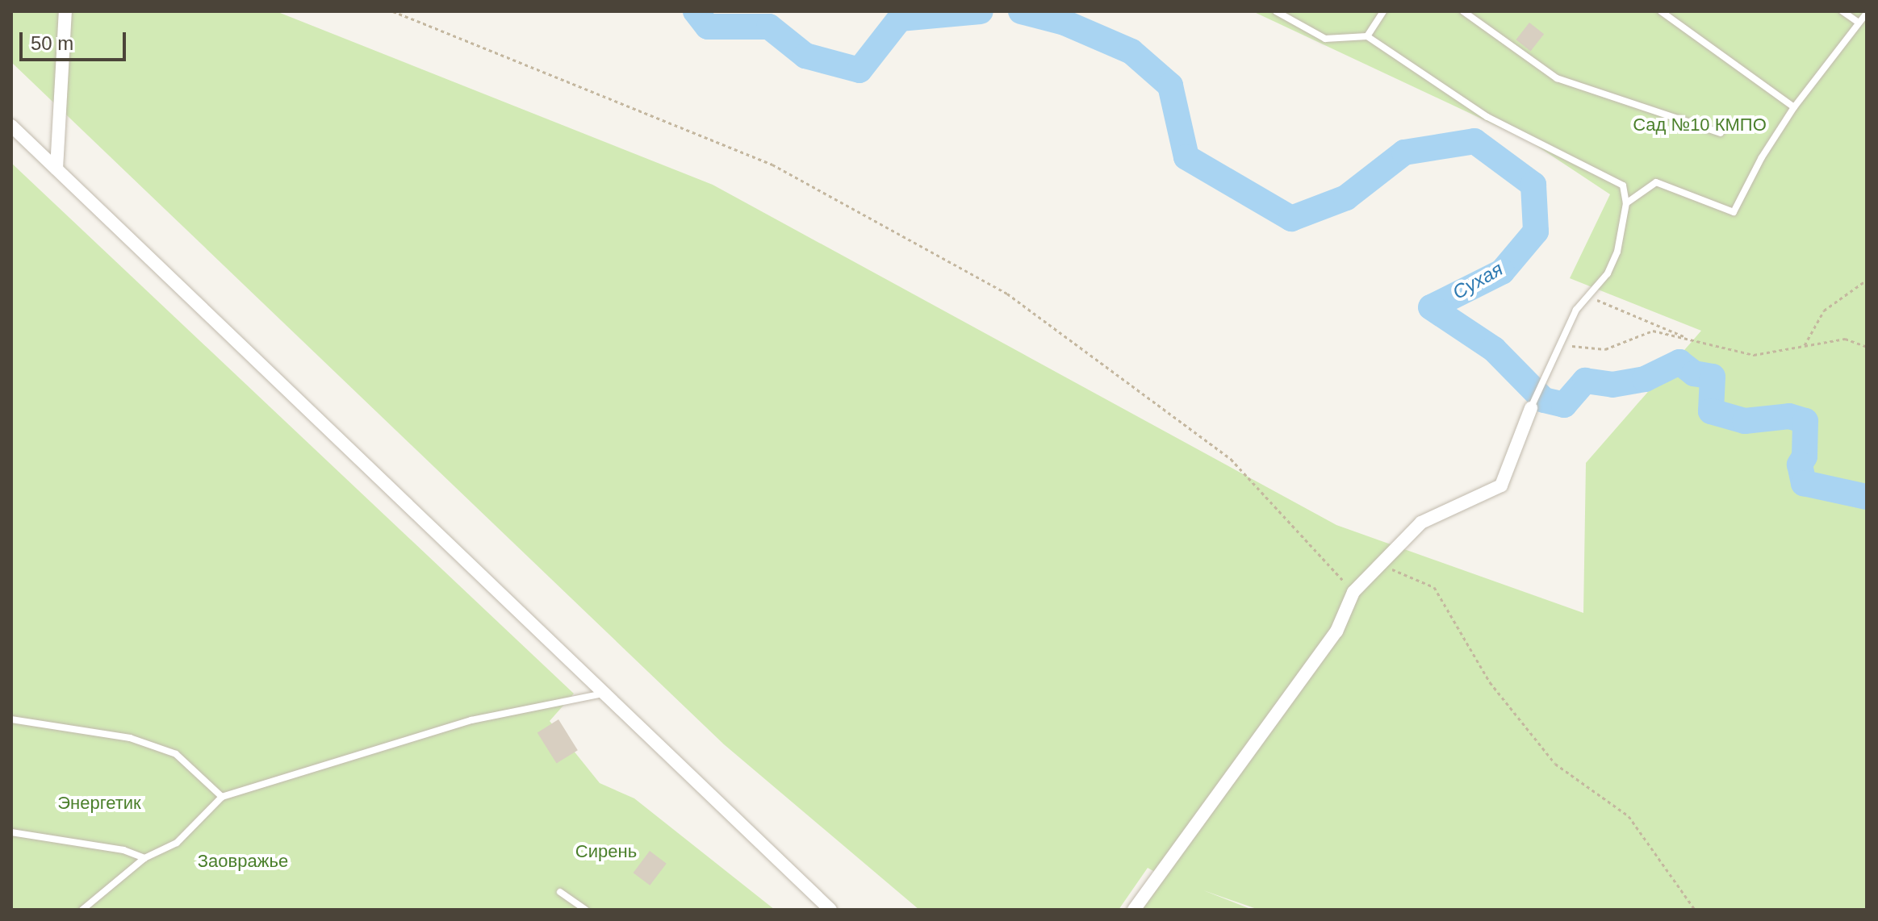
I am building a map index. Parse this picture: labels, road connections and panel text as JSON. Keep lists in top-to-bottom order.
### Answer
{
  "water": ["Сухая"],
  "parks": [
    "Сад №10 КМПО",
    "Энергетик",
    "Сирень",
    "Заовражье"
  ],
  "scale_bar": "50 m"
}
